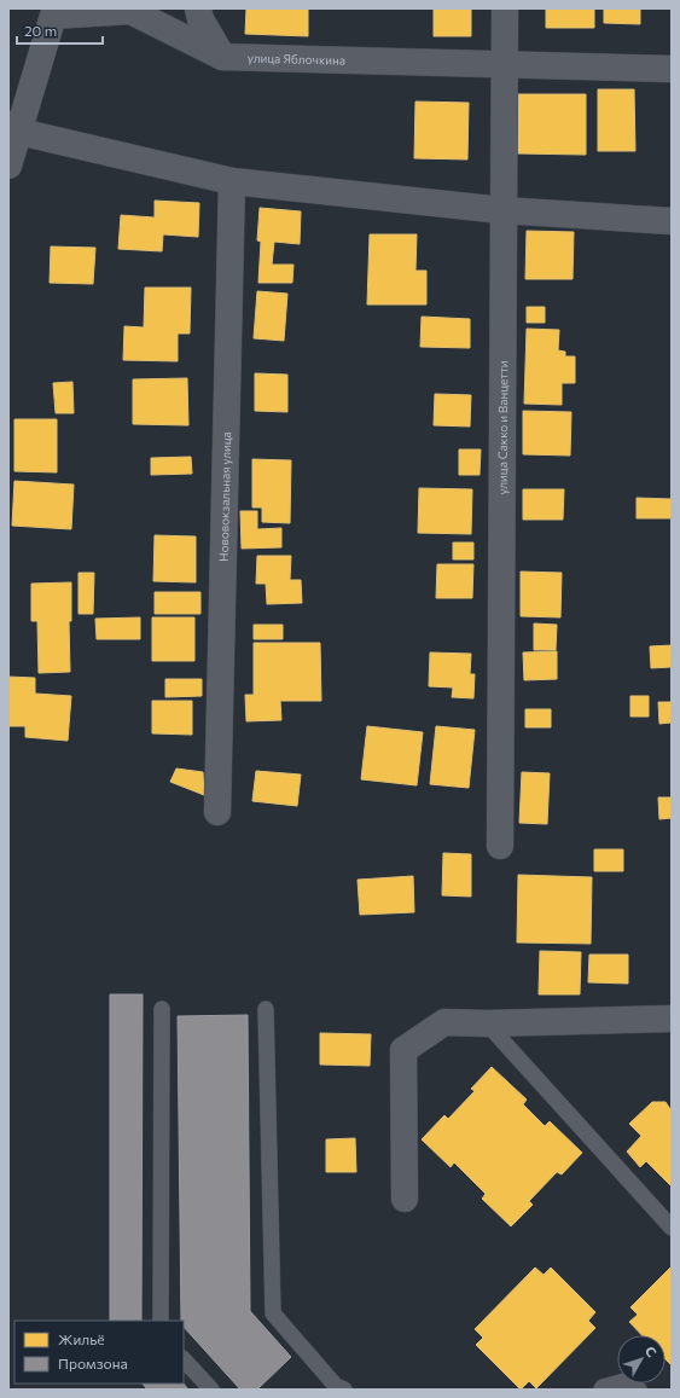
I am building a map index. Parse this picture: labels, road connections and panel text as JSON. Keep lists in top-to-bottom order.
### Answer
{
  "streets": {
    "street": ["улица Яблочкина", "улица Сакко и Ванцетти", "Нововокзальная улица"]
  },
  "crossings": [
    ["улица Яблочкина", "улица Сакко и Ванцетти"]
  ],
  "legend": ["Жильё", "Промзона"],
  "scale_bar": "20 m",
  "north": "top right"
}
